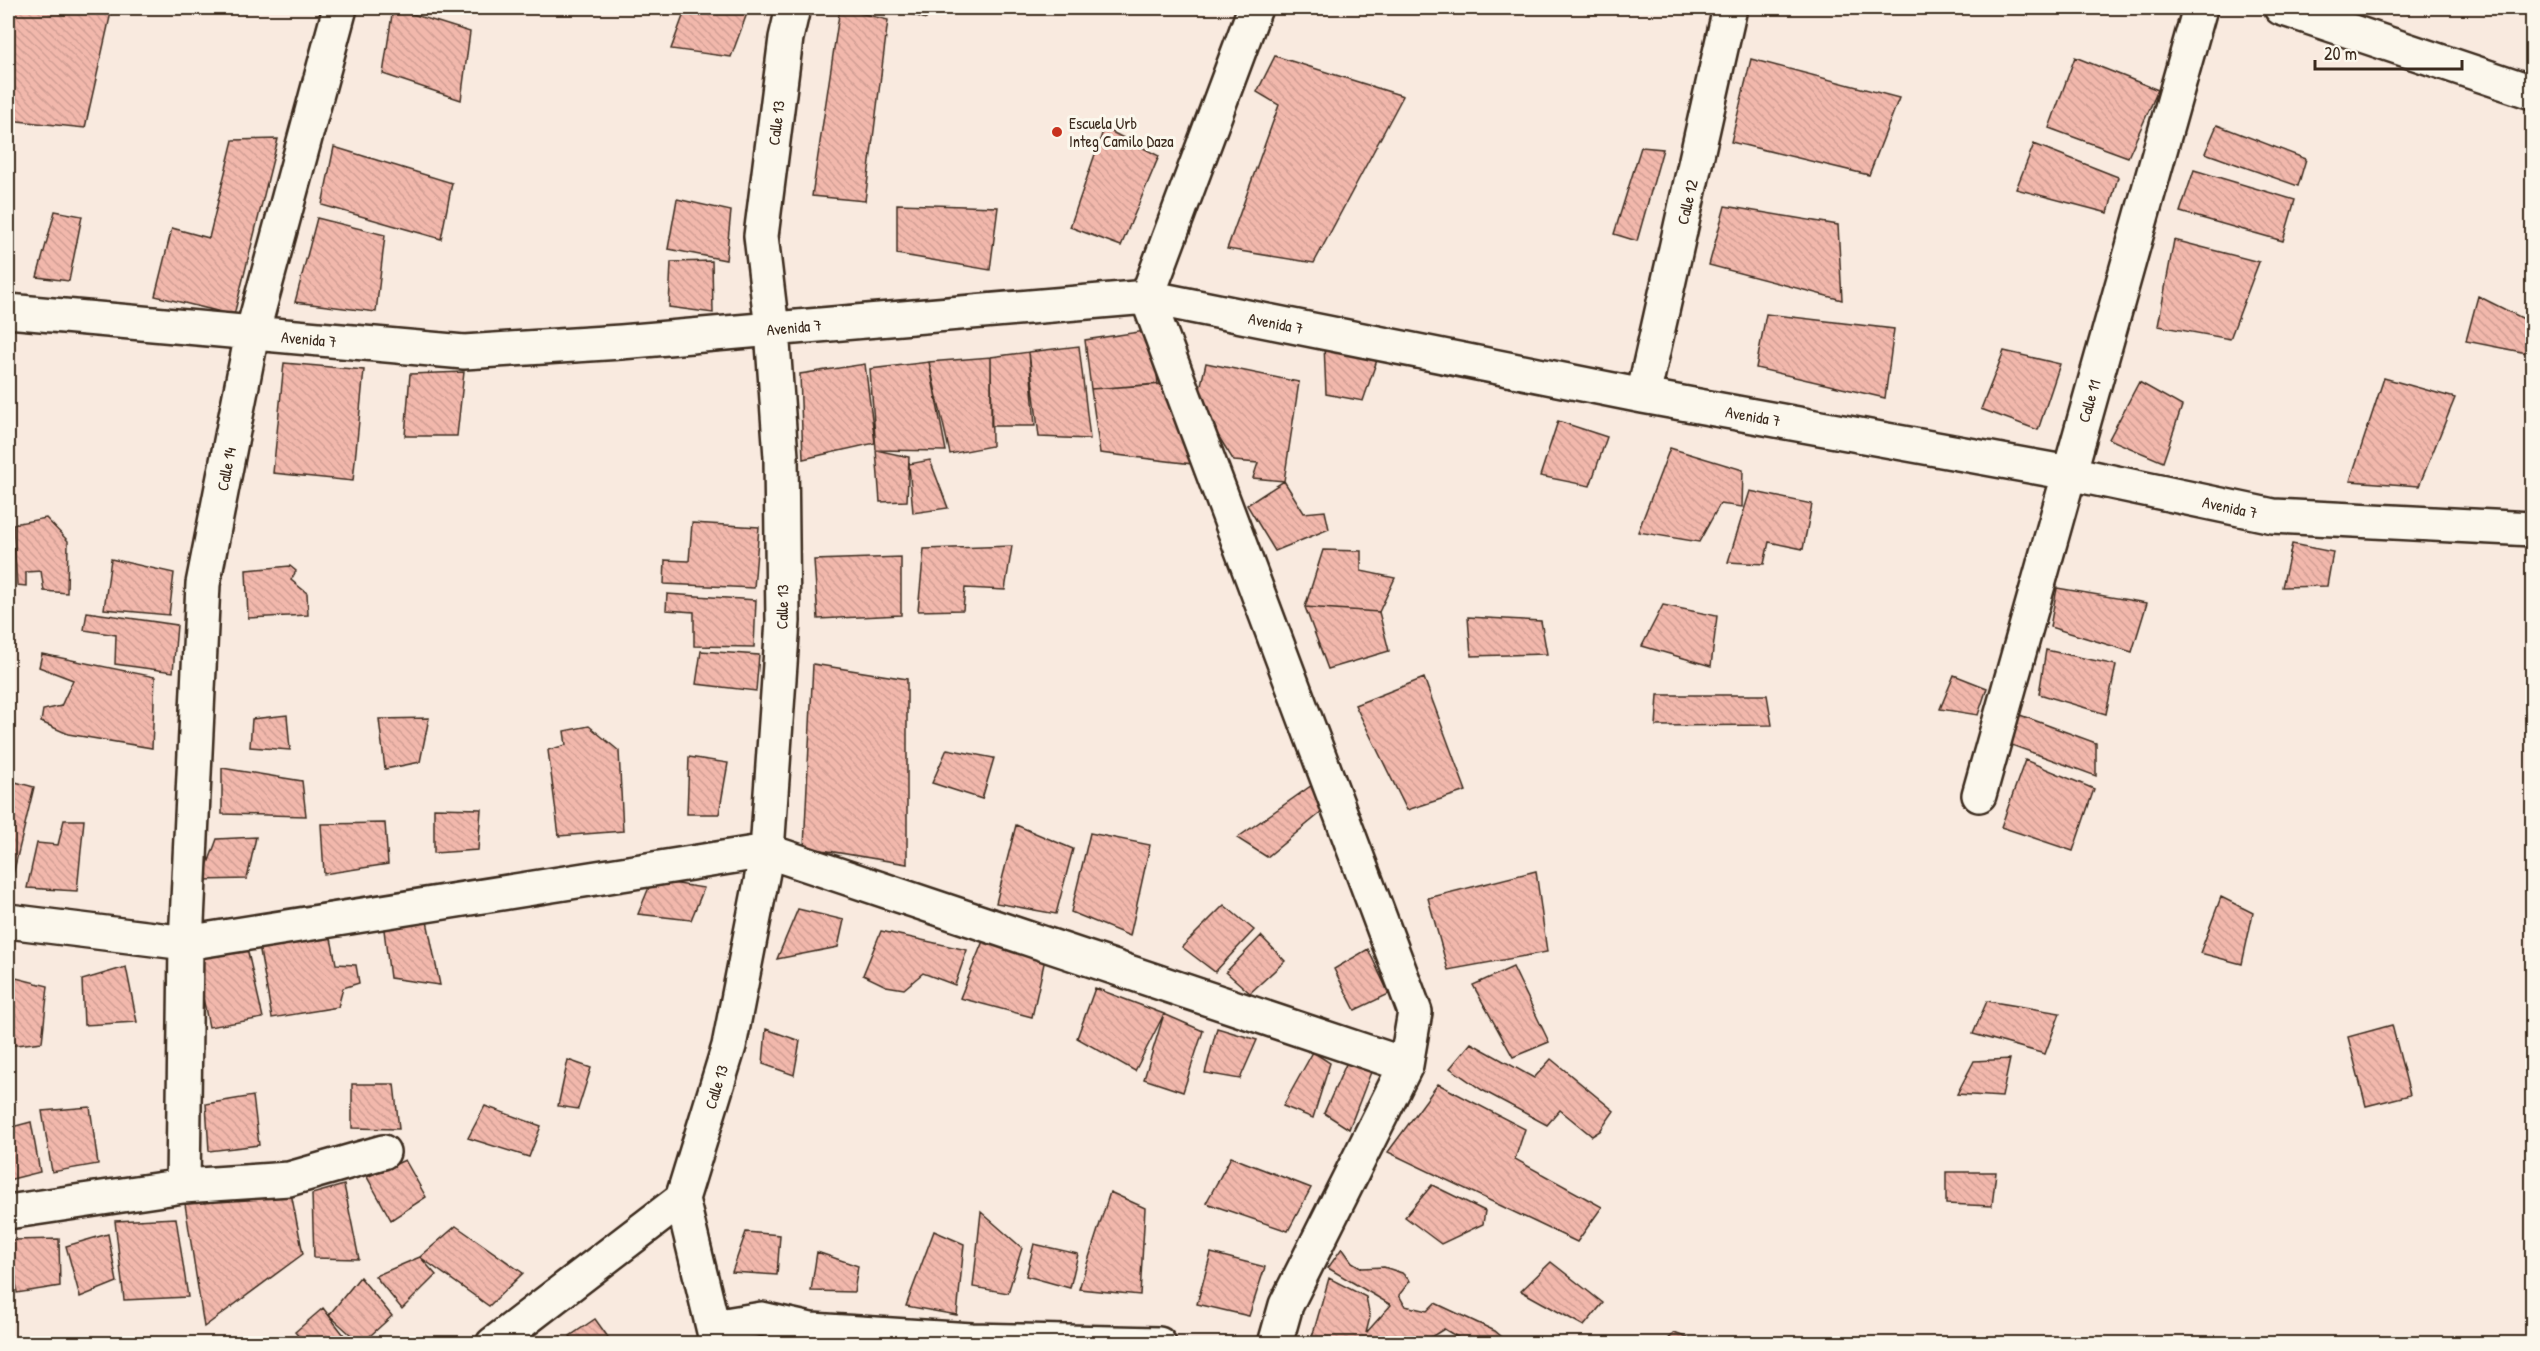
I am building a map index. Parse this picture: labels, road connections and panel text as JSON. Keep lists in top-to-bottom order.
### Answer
{
  "streets": {
    "street": [
      "Calle 13",
      "Calle 12",
      "Avenida 7",
      "Calle 11",
      "Calle 14"
    ]
  },
  "crossings": [
    ["Calle 13", "Avenida 7"],
    ["Calle 12", "Avenida 7"],
    ["Avenida 7", "Calle 11"],
    ["Avenida 7", "Calle 14"]
  ],
  "places": ["Escuela Urb Integ Camilo Daza"],
  "scale_bar": "20 m"
}
